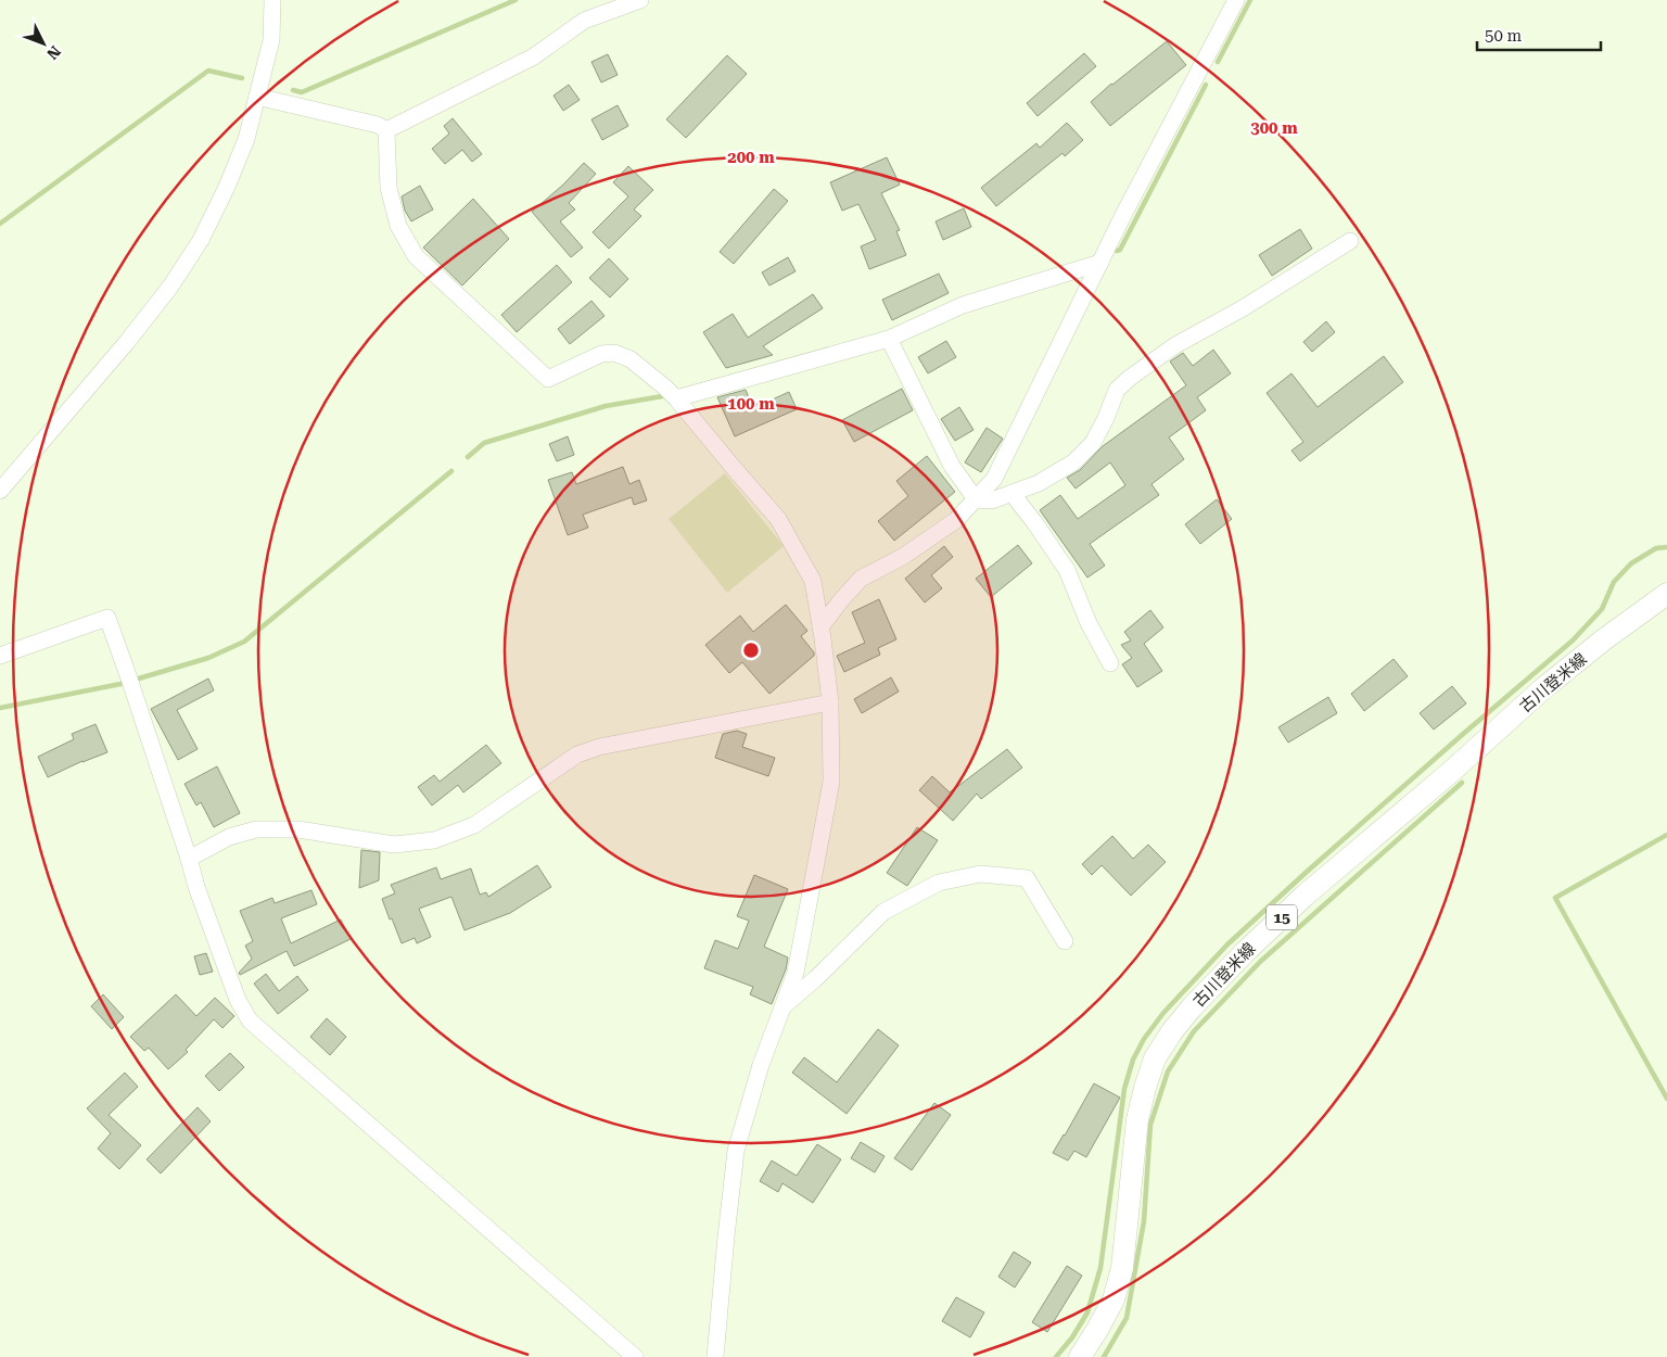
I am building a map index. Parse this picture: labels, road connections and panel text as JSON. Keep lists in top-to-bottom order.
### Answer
{
  "streets": {
    "main road": ["古川登米線", "15"]
  },
  "scale_bar": "50 m",
  "north": "bottom right",
  "rings": ["300 m", "200 m", "100 m"]
}
